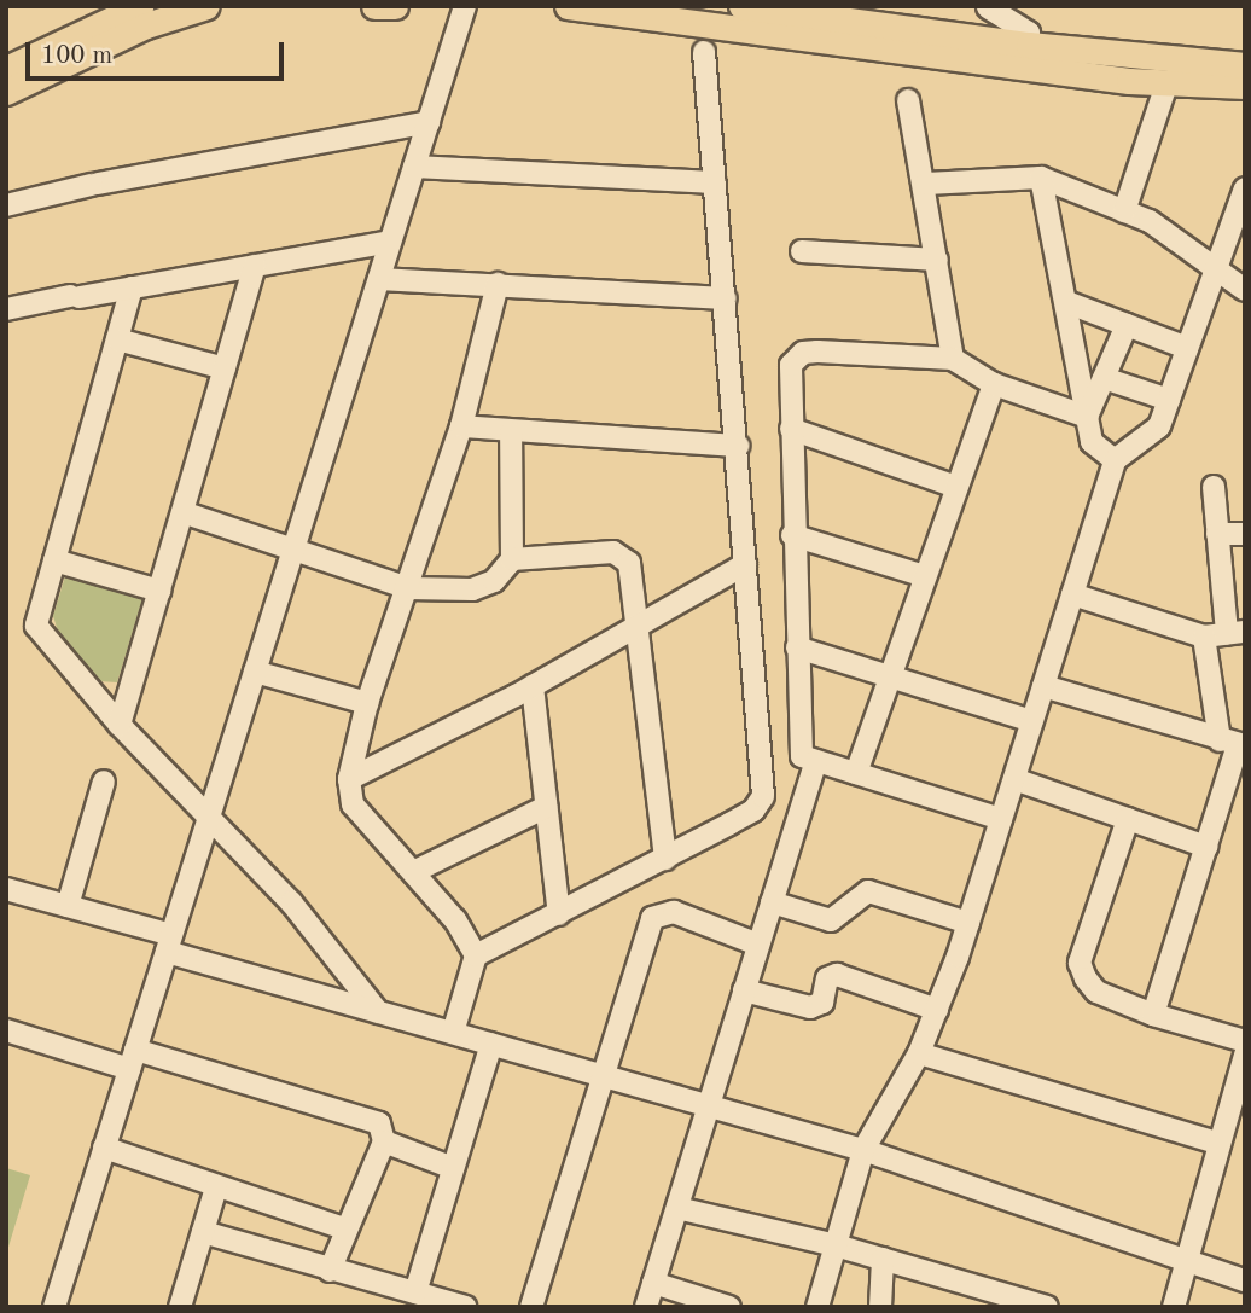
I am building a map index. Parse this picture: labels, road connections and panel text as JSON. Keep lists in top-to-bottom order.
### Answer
{
  "scale_bar": "100 m"
}
